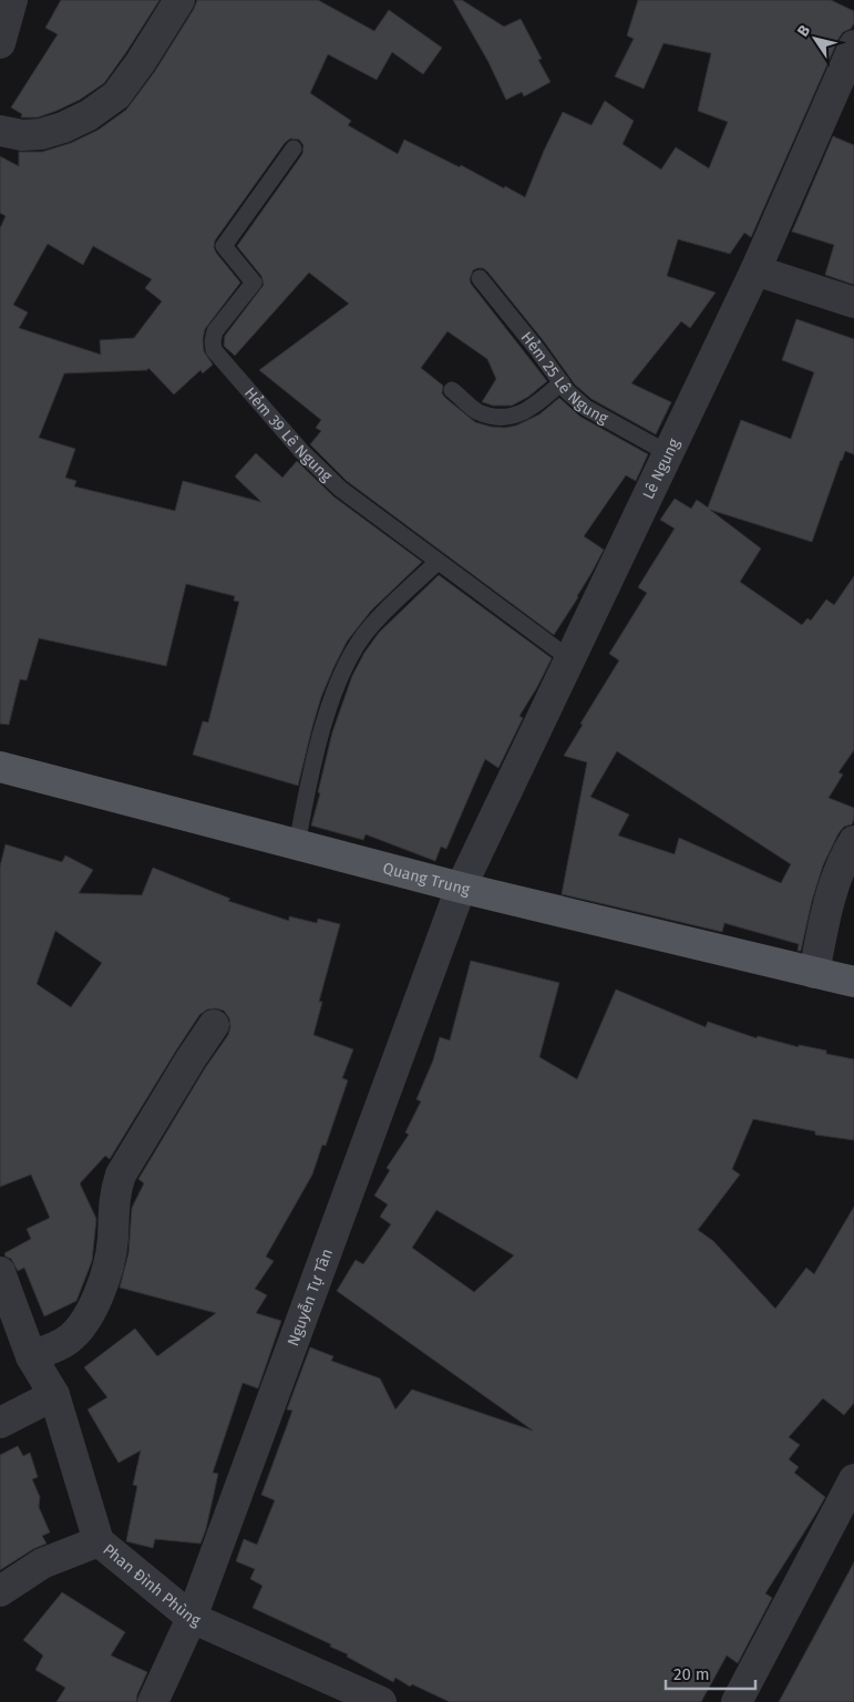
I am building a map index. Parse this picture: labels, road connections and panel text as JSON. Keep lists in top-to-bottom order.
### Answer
{
  "streets": {
    "main road": ["Quang Trung"],
    "street": ["Lê Ngung", "Nguyễn Tự Tân", "Phan Đình Phùng"],
    "lane": ["Hẻm 25 Lê Ngung", "Hẻm 39 Lê Ngung"]
  },
  "crossings": [
    ["Hẻm 25 Lê Ngung", "Lê Ngung"],
    ["Hẻm 39 Lê Ngung", "Lê Ngung"],
    ["Lê Ngung", "Quang Trung"],
    ["Lê Ngung", "Nguyễn Tự Tân"],
    ["Quang Trung", "Nguyễn Tự Tân"],
    ["Nguyễn Tự Tân", "Phan Đình Phùng"]
  ],
  "scale_bar": "20 m",
  "north": "top left"
}
